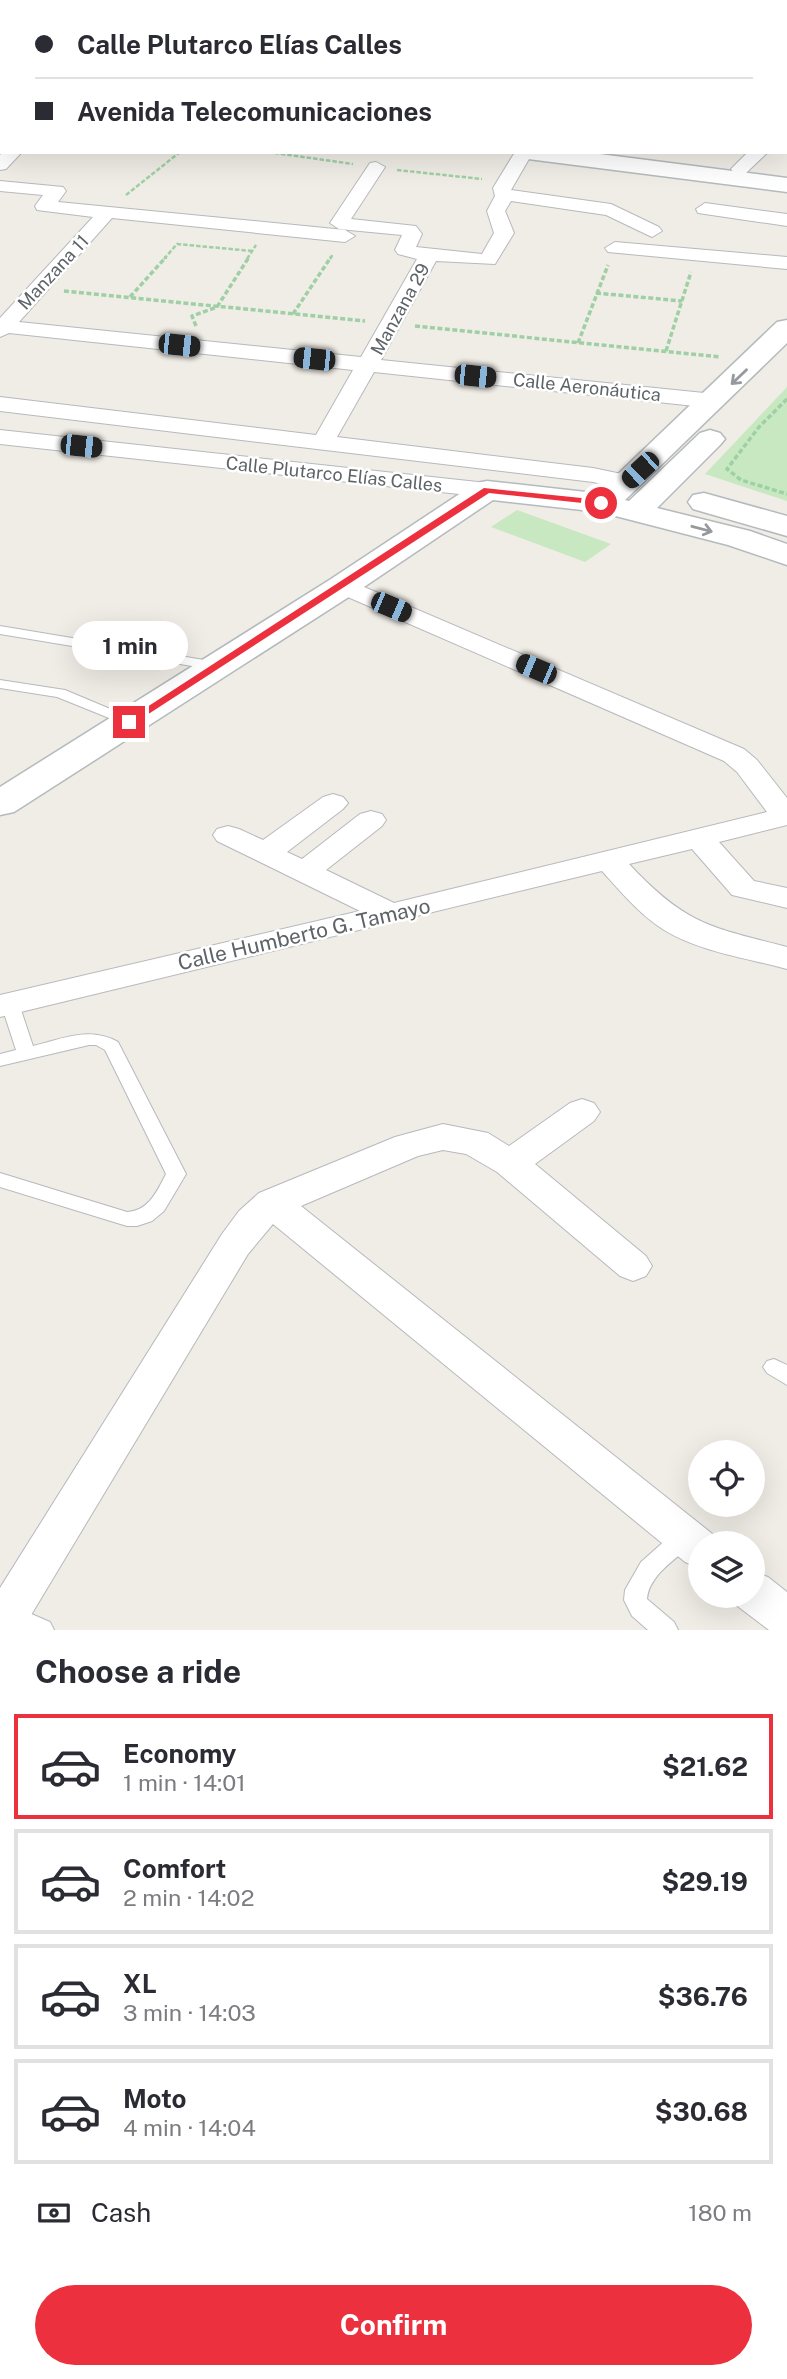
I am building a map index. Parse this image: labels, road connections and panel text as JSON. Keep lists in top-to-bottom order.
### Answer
{
  "streets": {
    "street": [
      "Manzana 11",
      "Manzana 29",
      "Calle Aeronáutica",
      "Calle Plutarco Elías Calles",
      "Calle Humberto G. Tamayo"
    ]
  },
  "crossings": [
    ["Manzana 11", "Calle Aeronáutica"],
    ["Manzana 29", "Calle Aeronáutica"],
    ["Manzana 29", "Calle Plutarco Elías Calles"]
  ],
  "page": {
    "banner": ["Calle Plutarco Elías Calles", "Avenida Telecomunicaciones"],
    "bubble": "1 min",
    "heading": "Choose a ride",
    "list": [
      {
        "name": "Economy",
        "note": "1 min · 14:01",
        "value": "$21.62"
      },
      {
        "name": "Comfort",
        "note": "2 min · 14:02",
        "value": "$29.19"
      },
      {
        "name": "XL",
        "note": "3 min · 14:03",
        "value": "$36.76"
      },
      {
        "name": "Moto",
        "note": "4 min · 14:04",
        "value": "$30.68"
      }
    ],
    "pay": ["Cash", "180 m"],
    "buttons": "Confirm"
  }
}
